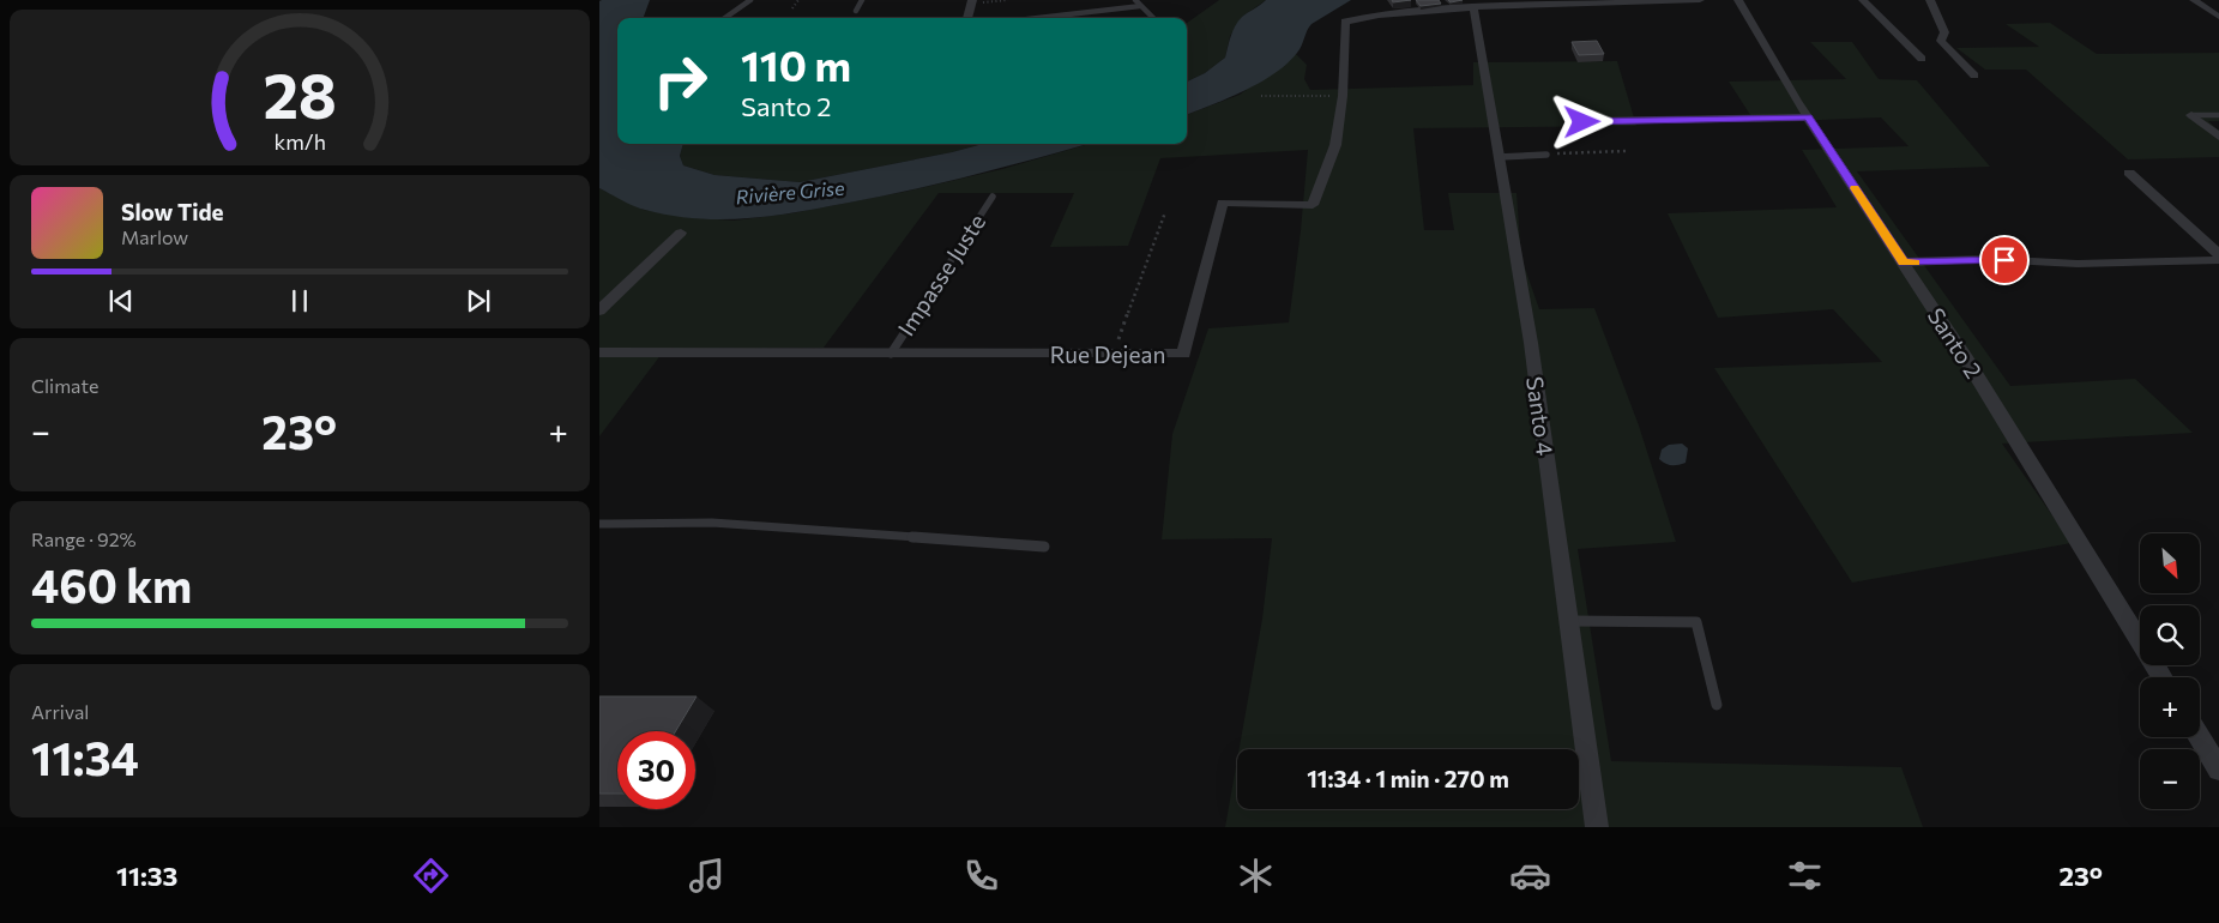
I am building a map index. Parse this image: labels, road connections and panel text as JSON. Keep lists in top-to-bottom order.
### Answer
{
  "streets": {
    "street": ["Santo 2", "Rue Dejean", "Santo 4"],
    "lane": ["Impasse Juste"]
  },
  "crossings": [
    ["Impasse Juste", "Rue Dejean"],
    ["Rue Dejean", "Santo 4"]
  ],
  "water": ["Rivière Grise"],
  "north": "bottom right",
  "page": {
    "turn": ["110 m", "Santo 2"],
    "song": ["Slow Tide", "Marlow"],
    "tile": [
      "Climate",
      ["Range · 92%", "460 km"],
      ["Arrival", "11:34"]
    ],
    "heat": ["−", "23°", "+"],
    "map_buttons": ["+", "−"],
    "limit": "30",
    "trip": "11:34 · 1 min · 270 m",
    "tabs": ["11:33", "23°"],
    "gauge": ["28", "km/h"]
  }
}
